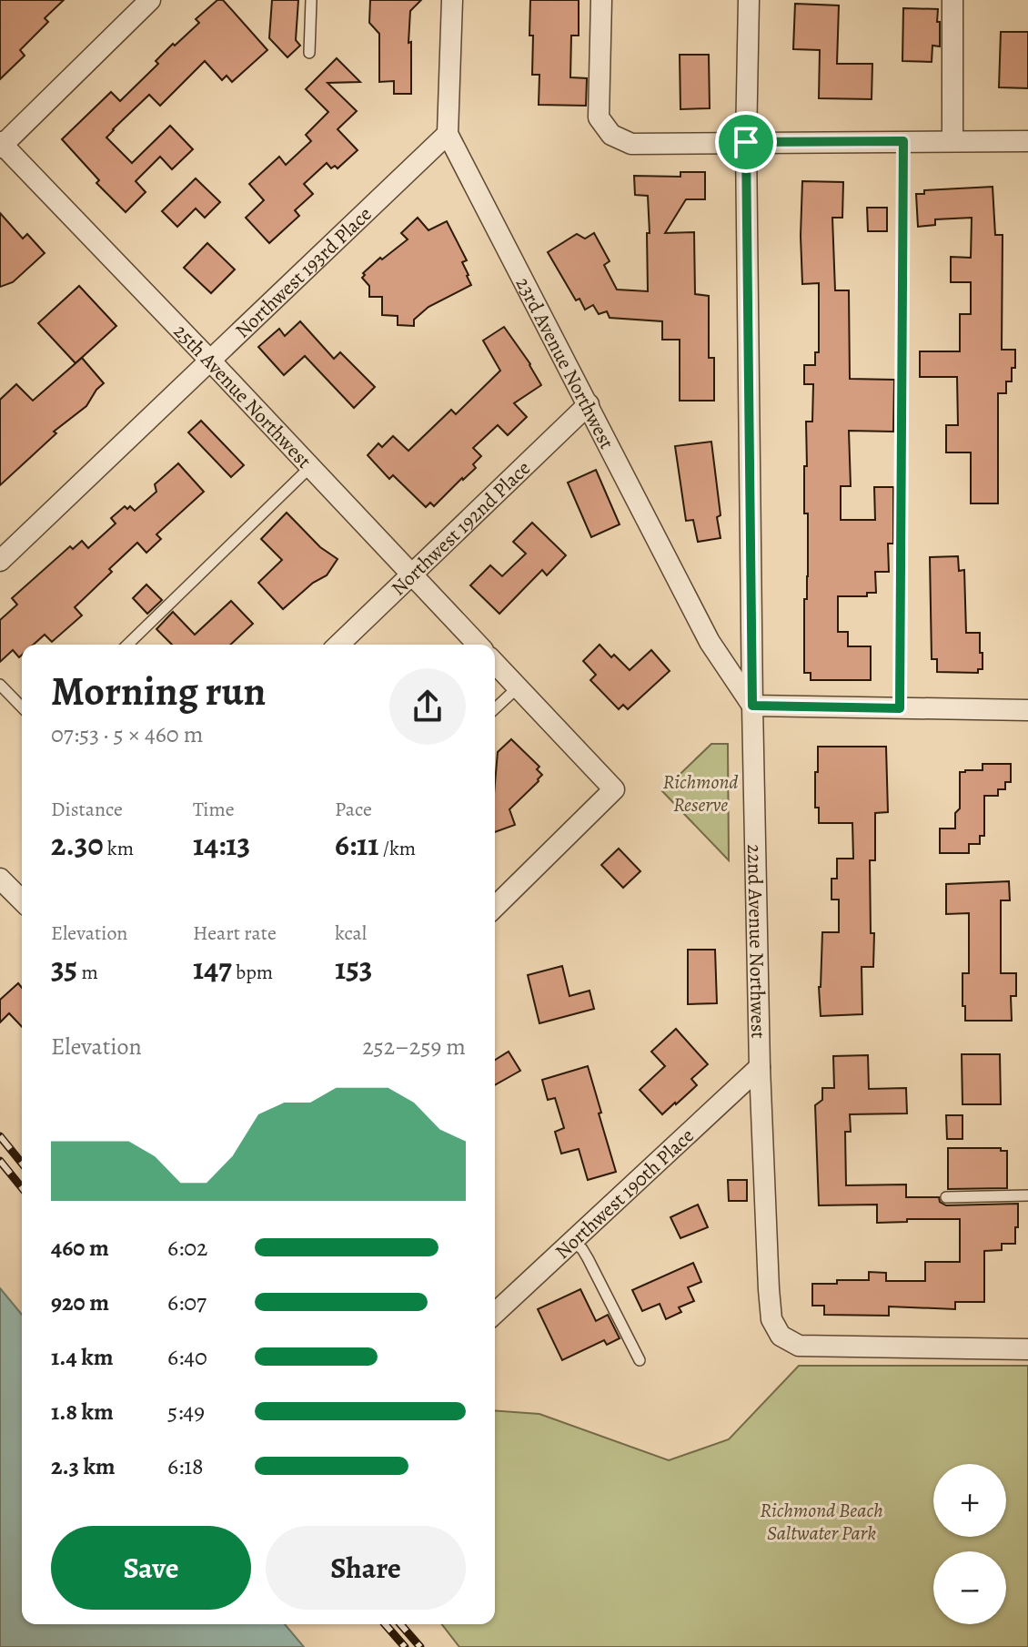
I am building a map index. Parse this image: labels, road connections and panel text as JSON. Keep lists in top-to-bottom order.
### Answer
{
  "streets": {
    "street": [
      "Northwest 193rd Place",
      "23rd Avenue Northwest",
      "25th Avenue Northwest",
      "Northwest 192nd Place",
      "22nd Avenue Northwest",
      "Northwest 190th Place"
    ]
  },
  "crossings": [
    ["Northwest 193rd Place", "23rd Avenue Northwest"],
    ["Northwest 193rd Place", "25th Avenue Northwest"],
    ["23rd Avenue Northwest", "Northwest 192nd Place"],
    ["23rd Avenue Northwest", "22nd Avenue Northwest"],
    ["25th Avenue Northwest", "Northwest 192nd Place"],
    ["22nd Avenue Northwest", "Northwest 190th Place"]
  ],
  "parks": ["Richmond Reserve", "Richmond Beach Saltwater Park"],
  "page": {
    "heading": ["Morning run", "07:53 · 5 × 460 m"],
    "stats": [
      ["Distance", "2.30 km"],
      ["Time", "14:13"],
      ["Pace", "6:11 /km"],
      ["Elevation", "35 m"],
      ["Heart rate", "147 bpm"],
      ["kcal", "153"]
    ],
    "chart": ["Elevation", "252–259 m"],
    "list": [
      {
        "name": "460 m",
        "note": "6:02"
      },
      {
        "name": "920 m",
        "note": "6:07"
      },
      {
        "name": "1.4 km",
        "note": "6:40"
      },
      {
        "name": "1.8 km",
        "note": "5:49"
      },
      {
        "name": "2.3 km",
        "note": "6:18"
      }
    ],
    "map_buttons": ["+", "−"],
    "buttons": ["Save", "Share"]
  }
}
